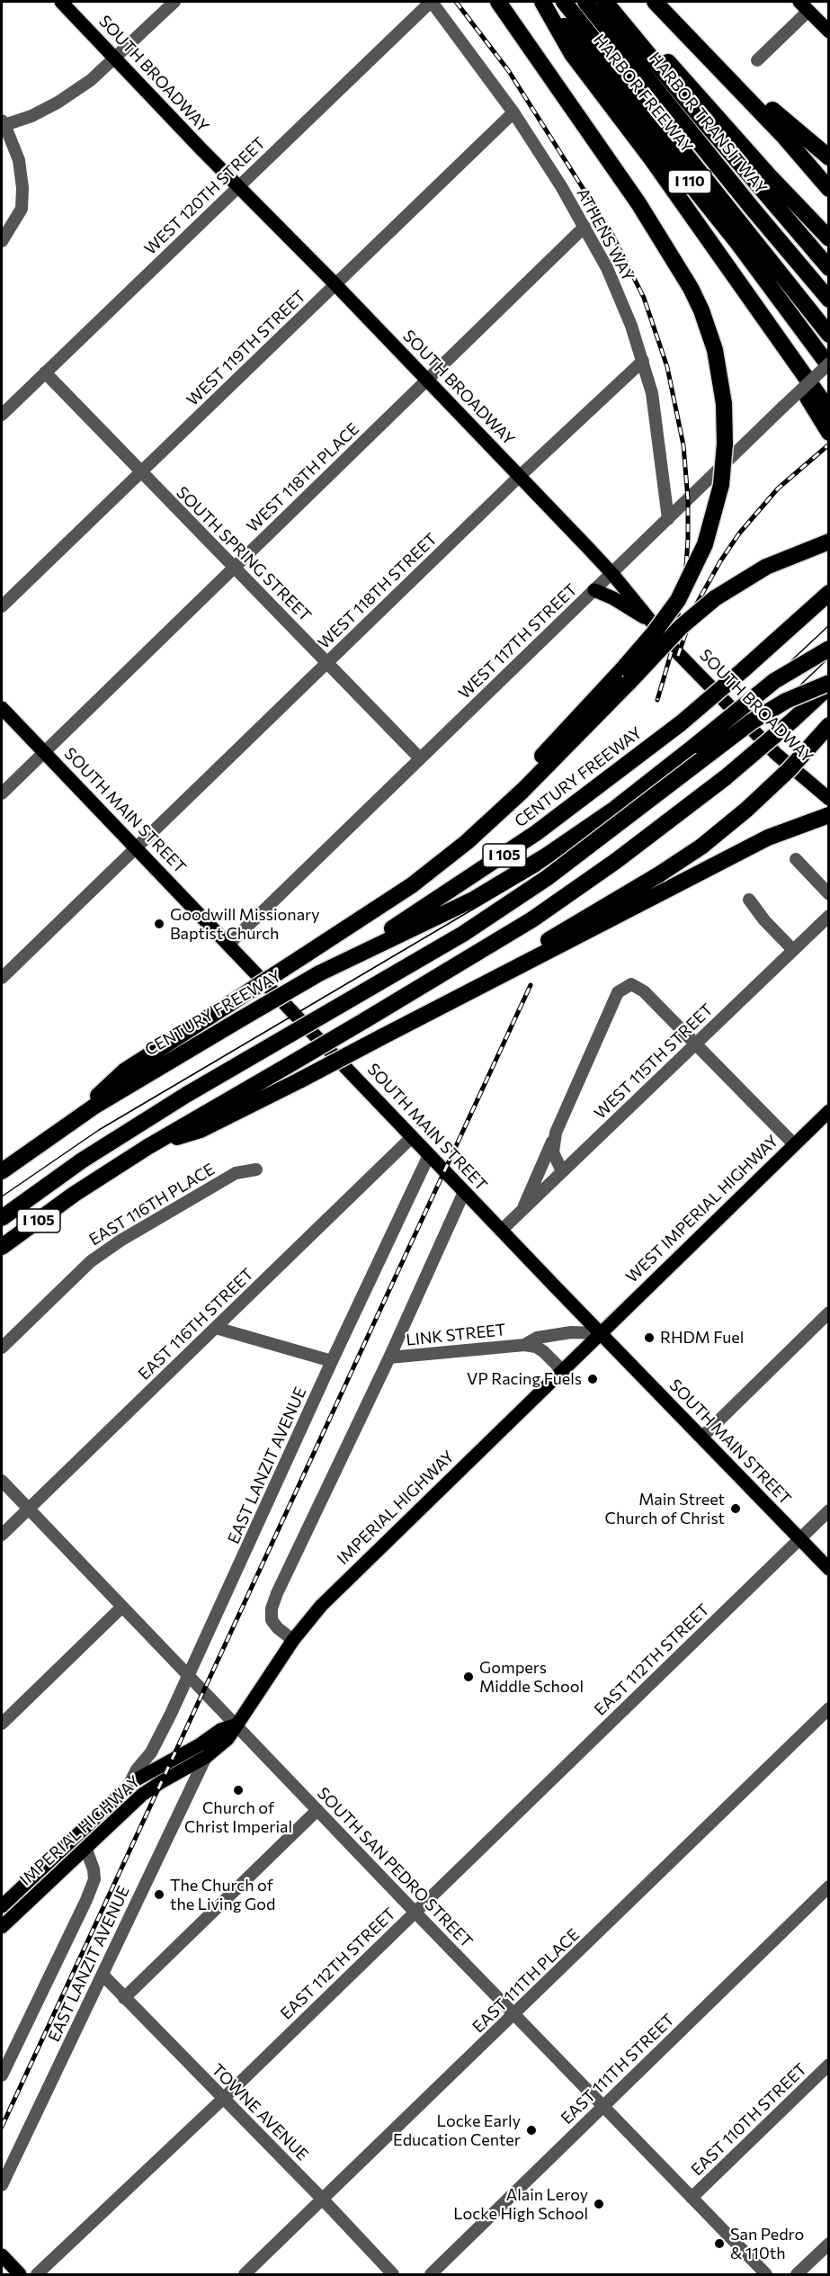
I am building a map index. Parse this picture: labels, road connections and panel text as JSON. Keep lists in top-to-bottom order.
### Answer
{
  "streets": {
    "highway": [
      "HARBOR FREEWAY",
      "HARBOR TRANSITWAY",
      "I 110",
      "CENTURY FREEWAY",
      "I 105"
    ],
    "main road": [
      "SOUTH BROADWAY",
      "SOUTH MAIN STREET",
      "WEST IMPERIAL HIGHWAY",
      "IMPERIAL HIGHWAY"
    ],
    "street": [
      "WEST 120TH STREET",
      "ATHENS WAY",
      "WEST 119TH STREET",
      "WEST 118TH PLACE",
      "SOUTH SPRING STREET",
      "WEST 118TH STREET",
      "WEST 117TH STREET",
      "WEST 115TH STREET",
      "EAST 116TH PLACE",
      "EAST 116TH STREET",
      "LINK STREET",
      "EAST LANZIT AVENUE",
      "EAST 112TH STREET",
      "SOUTH SAN PEDRO STREET",
      "EAST 111TH PLACE",
      "EAST 111TH STREET",
      "TOWNE AVENUE",
      "EAST 110TH STREET"
    ]
  },
  "crossings": [
    ["SOUTH BROADWAY", "WEST 120TH STREET"],
    ["SOUTH BROADWAY", "WEST 119TH STREET"],
    ["SOUTH BROADWAY", "WEST 118TH PLACE"],
    ["SOUTH BROADWAY", "WEST 118TH STREET"],
    ["SOUTH BROADWAY", "WEST 117TH STREET"],
    ["HARBOR FREEWAY", "WEST 117TH STREET"],
    ["WEST 120TH STREET", "ATHENS WAY"],
    ["WEST 120TH STREET", "SOUTH SPRING STREET"],
    ["ATHENS WAY", "WEST 119TH STREET"],
    ["ATHENS WAY", "WEST 118TH PLACE"],
    ["ATHENS WAY", "WEST 118TH STREET"],
    ["ATHENS WAY", "WEST 117TH STREET"],
    ["WEST 119TH STREET", "SOUTH SPRING STREET"],
    ["WEST 118TH PLACE", "SOUTH SPRING STREET"],
    ["WEST 118TH PLACE", "SOUTH MAIN STREET"],
    ["SOUTH SPRING STREET", "WEST 118TH STREET"],
    ["SOUTH SPRING STREET", "WEST 117TH STREET"],
    ["WEST 118TH STREET", "SOUTH MAIN STREET"],
    ["WEST 117TH STREET", "SOUTH MAIN STREET"],
    ["SOUTH MAIN STREET", "WEST 115TH STREET"],
    ["SOUTH MAIN STREET", "WEST IMPERIAL HIGHWAY"],
    ["SOUTH MAIN STREET", "EAST 116TH STREET"],
    ["SOUTH MAIN STREET", "LINK STREET"],
    ["SOUTH MAIN STREET", "EAST LANZIT AVENUE"],
    ["SOUTH MAIN STREET", "IMPERIAL HIGHWAY"],
    ["SOUTH MAIN STREET", "EAST 112TH STREET"],
    ["WEST IMPERIAL HIGHWAY", "LINK STREET"],
    ["WEST IMPERIAL HIGHWAY", "IMPERIAL HIGHWAY"],
    ["EAST 116TH STREET", "SOUTH SAN PEDRO STREET"],
    ["LINK STREET", "IMPERIAL HIGHWAY"],
    ["EAST LANZIT AVENUE", "IMPERIAL HIGHWAY"],
    ["EAST LANZIT AVENUE", "SOUTH SAN PEDRO STREET"],
    ["EAST LANZIT AVENUE", "TOWNE AVENUE"],
    ["IMPERIAL HIGHWAY", "SOUTH SAN PEDRO STREET"],
    ["EAST 112TH STREET", "SOUTH SAN PEDRO STREET"],
    ["EAST 112TH STREET", "TOWNE AVENUE"],
    ["SOUTH SAN PEDRO STREET", "EAST 111TH PLACE"],
    ["SOUTH SAN PEDRO STREET", "EAST 111TH STREET"],
    ["SOUTH SAN PEDRO STREET", "EAST 110TH STREET"],
    ["EAST 111TH PLACE", "TOWNE AVENUE"]
  ],
  "places": [
    "Goodwill Missionary Baptist Church",
    "RHDM Fuel",
    "VP Racing Fuels",
    "Main Street Church of Christ",
    "Gompers Middle School",
    "Church of Christ Imperial",
    "The Church of the Living God",
    "Locke Early Education Center",
    "Alain Leroy Locke High School",
    "San Pedro & 110th"
  ]
}
